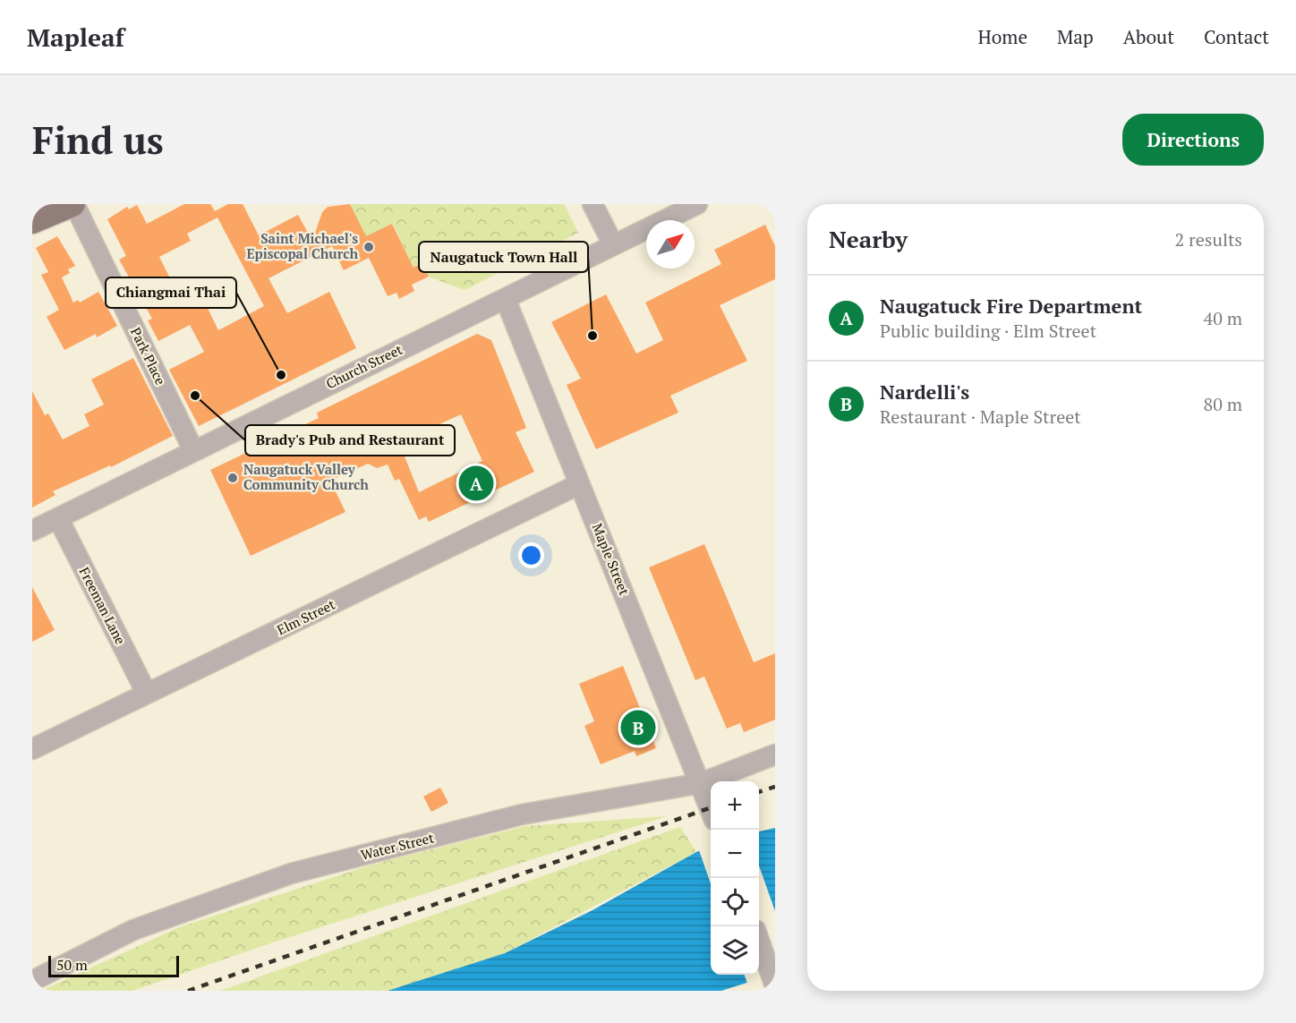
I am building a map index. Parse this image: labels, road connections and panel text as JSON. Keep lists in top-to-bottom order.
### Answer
{
  "streets": {
    "street": [
      "Park Place",
      "Church Street",
      "Maple Street",
      "Freeman Lane",
      "Elm Street",
      "Water Street"
    ]
  },
  "crossings": [
    ["Park Place", "Church Street"],
    ["Church Street", "Maple Street"],
    ["Church Street", "Freeman Lane"],
    ["Maple Street", "Elm Street"],
    ["Maple Street", "Water Street"],
    ["Freeman Lane", "Elm Street"]
  ],
  "places": [
    "Saint Michael's Episcopal Church",
    "Naugatuck Town Hall",
    "Chiangmai Thai",
    "Brady's Pub and Restaurant",
    "Naugatuck Valley Community Church"
  ],
  "scale_bar": "50 m",
  "north": "top right",
  "page": {
    "header": "Mapleaf",
    "nav": [
      "Home",
      "Map",
      "About",
      "Contact"
    ],
    "buttons": "Directions",
    "title": "Find us",
    "heading": ["Nearby", "2 results"],
    "list": [
      {
        "mark": "A",
        "name": "Naugatuck Fire Department",
        "note": "Public building · Elm Street",
        "value": "40 m"
      },
      {
        "mark": "B",
        "name": "Nardelli's",
        "note": "Restaurant · Maple Street",
        "value": "80 m"
      }
    ],
    "pins": ["A", "B"],
    "map_buttons": ["+", "−"],
    "scale": "50 m"
  }
}
